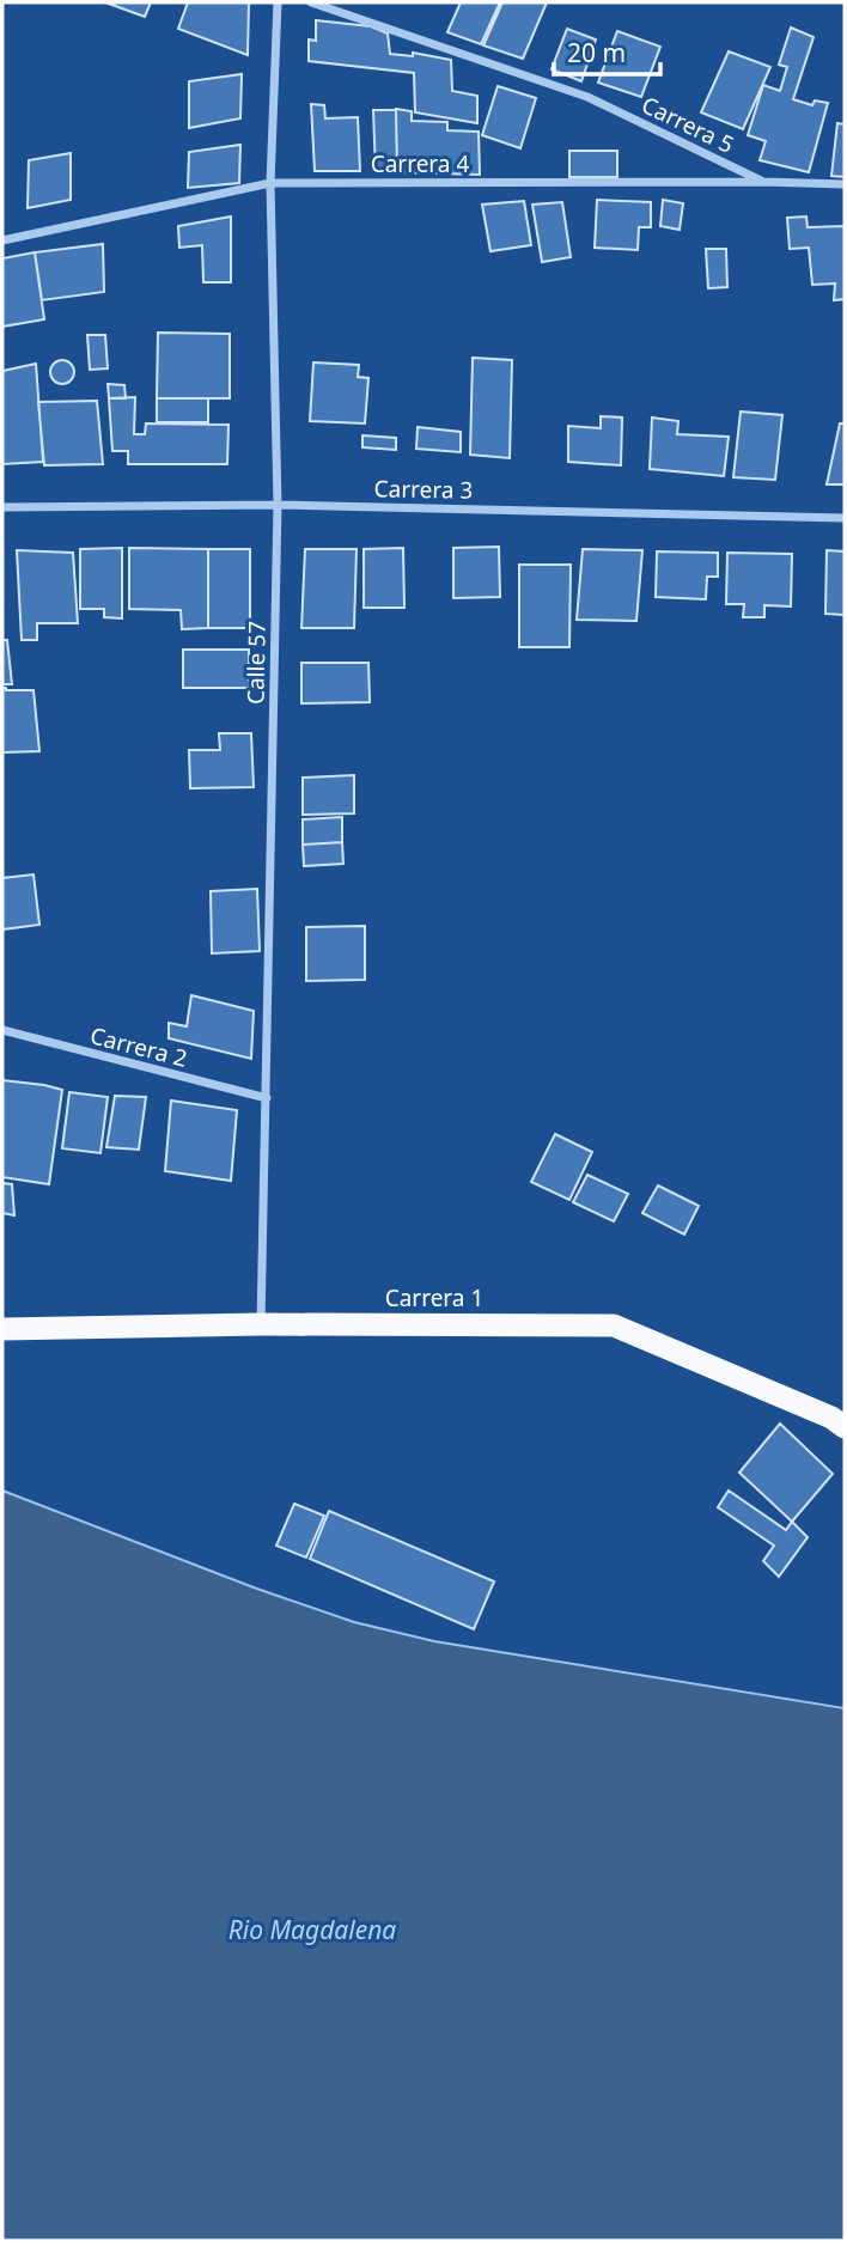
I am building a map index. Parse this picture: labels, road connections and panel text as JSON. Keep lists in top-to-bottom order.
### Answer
{
  "streets": {
    "highway": ["Carrera 1"],
    "street": [
      "Carrera 5",
      "Carrera 4",
      "Carrera 3",
      "Calle 57",
      "Carrera 2"
    ]
  },
  "crossings": [
    ["Carrera 5", "Carrera 4"],
    ["Carrera 4", "Calle 57"],
    ["Carrera 3", "Calle 57"],
    ["Calle 57", "Carrera 2"],
    ["Calle 57", "Carrera 1"]
  ],
  "water": ["Rio Magdalena"],
  "scale_bar": "20 m"
}
